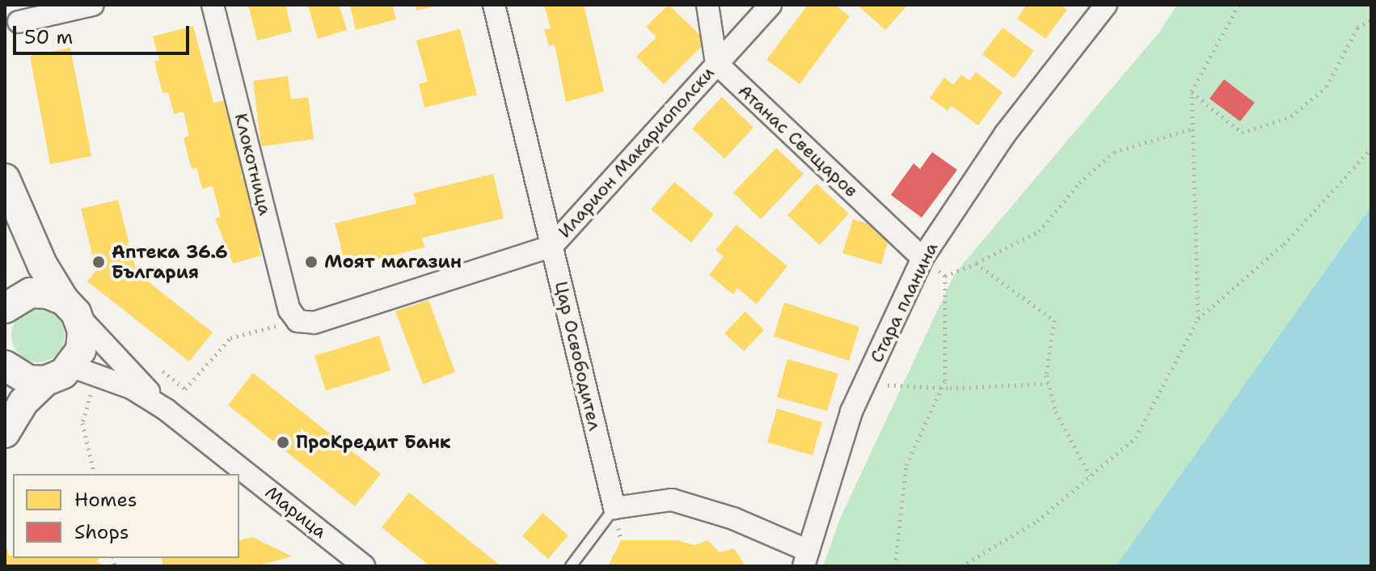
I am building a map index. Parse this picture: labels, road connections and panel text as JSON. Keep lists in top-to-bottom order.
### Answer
{
  "streets": {
    "street": [
      "Атанас Свещаров",
      "Иларион Макариополски",
      "Клокотница",
      "Стара планина",
      "Цар Освободител",
      "Марица"
    ]
  },
  "crossings": [
    ["Атанас Свещаров", "Иларион Макариополски"],
    ["Атанас Свещаров", "Стара планина"],
    ["Иларион Макариополски", "Клокотница"],
    ["Иларион Макариополски", "Цар Освободител"]
  ],
  "places": ["Аптека 36.6 България", "Моят магазин", "ПроКредит Банк"],
  "legend": ["Homes", "Shops"],
  "scale_bar": "50 m"
}
